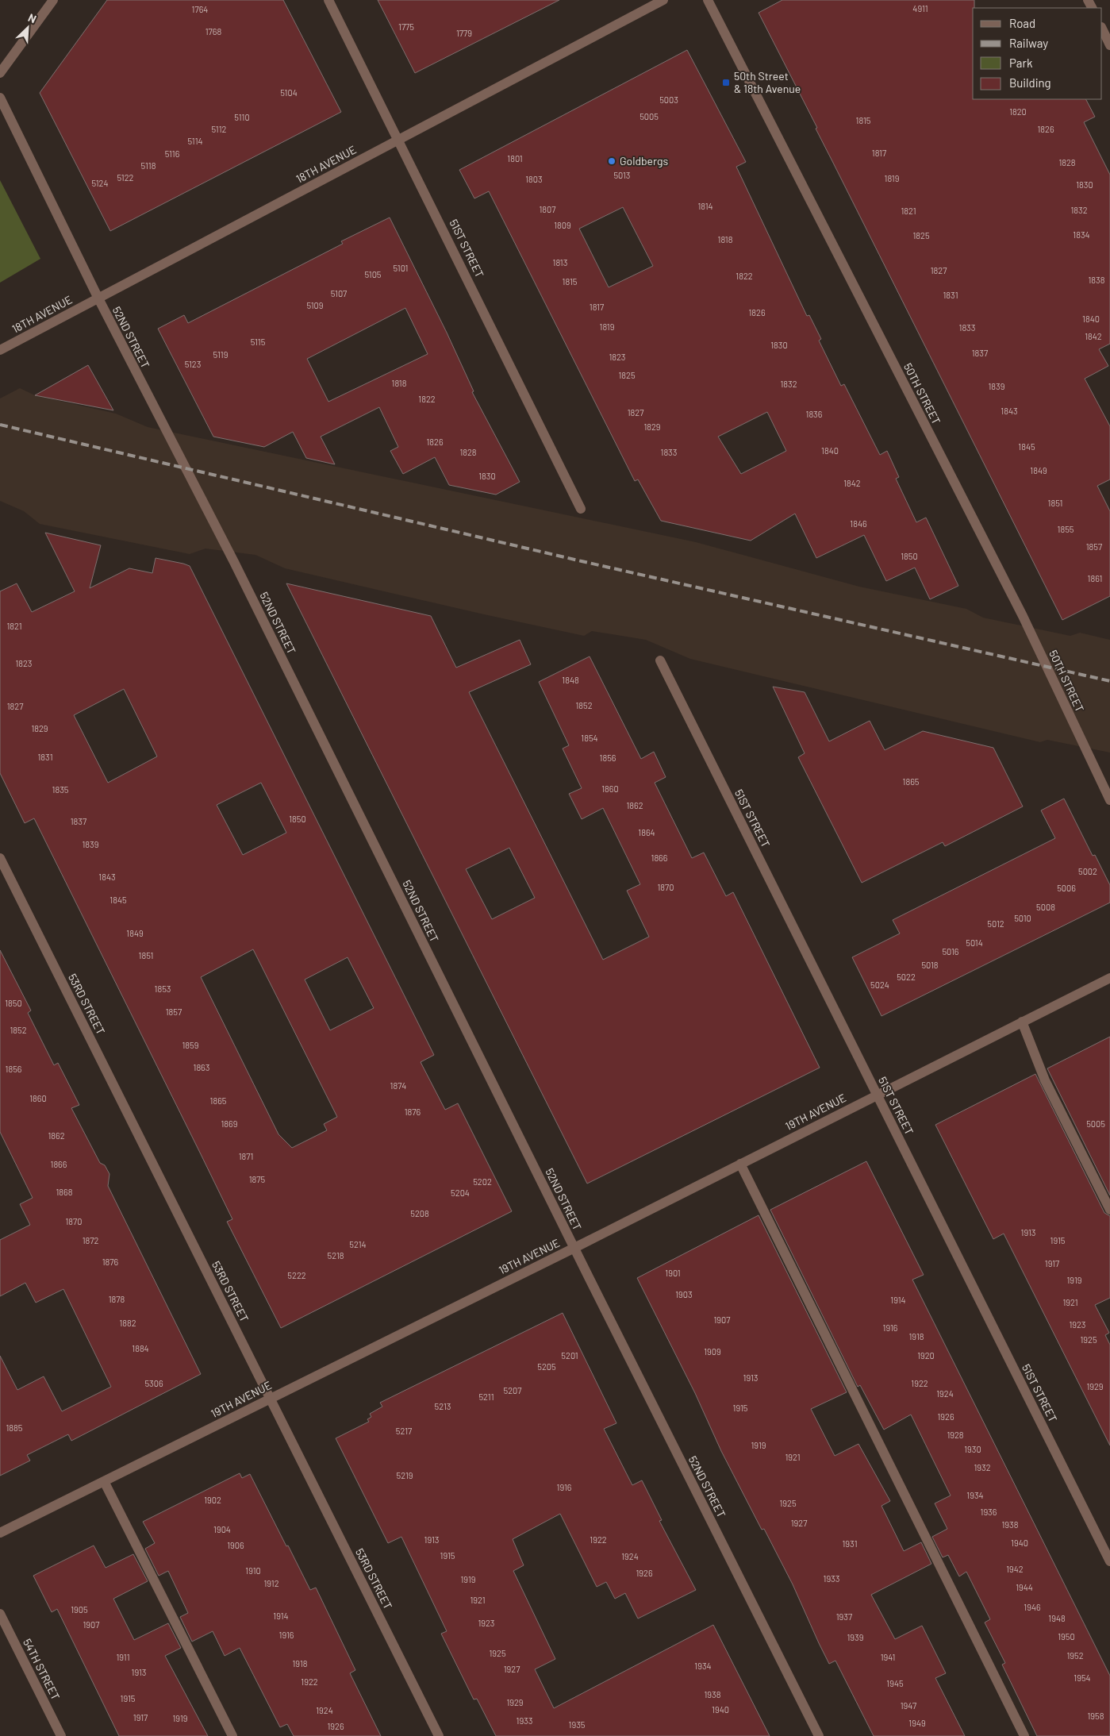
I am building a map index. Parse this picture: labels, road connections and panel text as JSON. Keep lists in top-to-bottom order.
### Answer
{
  "streets": {
    "street": [
      "18TH AVENUE",
      "51ST STREET",
      "52ND STREET",
      "50TH STREET",
      "53RD STREET",
      "19TH AVENUE",
      "54TH STREET"
    ]
  },
  "crossings": [
    ["18TH AVENUE", "51ST STREET"],
    ["18TH AVENUE", "52ND STREET"],
    ["51ST STREET", "19TH AVENUE"],
    ["52ND STREET", "19TH AVENUE"],
    ["53RD STREET", "19TH AVENUE"]
  ],
  "places": {
    "transit": ["50th Street & 18th Avenue"],
    "other": ["Goldbergs"]
  },
  "house_numbers": [
    "4911",
    "1764",
    "1775",
    "1768",
    "1779",
    "5104",
    "5003",
    "1820",
    "5005",
    "5110",
    "1815",
    "5112",
    "1826",
    "5114",
    "1817",
    "5116",
    "1801",
    "1828",
    "5118",
    "5013",
    "5122",
    "1819",
    "1803",
    "5124",
    "1830",
    "1814",
    "1807",
    "1832",
    "1821",
    "1809",
    "1834",
    "1825",
    "1818",
    "1813",
    "5101",
    "1827",
    "5105",
    "1822",
    "1838",
    "1815",
    "5107",
    "1831",
    "5109",
    "1817",
    "1826",
    "1840",
    "1819",
    "1833",
    "1842",
    "5115",
    "1830",
    "1837",
    "5119",
    "1823",
    "5123",
    "1825",
    "1818",
    "1832",
    "1839",
    "1822",
    "1843",
    "1827",
    "1836",
    "1829",
    "1826",
    "1845",
    "1840",
    "1828",
    "1833",
    "1849",
    "1830",
    "1842",
    "1851",
    "1846",
    "1855",
    "1857",
    "1850",
    "1861",
    "1821",
    "1823",
    "1848",
    "1852",
    "1827",
    "1829",
    "1854",
    "1831",
    "1856",
    "1865",
    "1860",
    "1835",
    "1862",
    "1850",
    "1837",
    "1864",
    "1839",
    "1866",
    "5002",
    "1843",
    "1870",
    "5006",
    "1845",
    "5008",
    "5010",
    "5012",
    "1849",
    "5014",
    "5016",
    "1851",
    "5018",
    "5022",
    "5024",
    "1853",
    "1850",
    "1857",
    "1852",
    "1859",
    "1863",
    "1856",
    "1874",
    "1860",
    "1865",
    "1876",
    "1869",
    "5005",
    "1862",
    "1871",
    "1866",
    "1875",
    "5202",
    "1868",
    "5204",
    "5208",
    "1870",
    "1913",
    "1872",
    "1915",
    "5214",
    "5218",
    "1876",
    "1917",
    "1901",
    "5222",
    "1919",
    "1903",
    "1878",
    "1914",
    "1921",
    "1907",
    "1882",
    "1923",
    "1916",
    "1918",
    "1925",
    "1884",
    "1909",
    "5201",
    "1920",
    "5205",
    "1913",
    "5306",
    "1922",
    "1929",
    "5207",
    "1924",
    "5211",
    "5213",
    "1915",
    "1926",
    "1885",
    "5217",
    "1928",
    "1919",
    "1930",
    "1921",
    "1932",
    "5219",
    "1916",
    "1934",
    "1902",
    "1925",
    "1936",
    "1927",
    "1938",
    "1904",
    "1913",
    "1922",
    "1940",
    "1931",
    "1906",
    "1915",
    "1924",
    "1942",
    "1910",
    "1926",
    "1933",
    "1919",
    "1912",
    "1944",
    "1921",
    "1946",
    "1905",
    "1914",
    "1937",
    "1948",
    "1923",
    "1907",
    "1916",
    "1950",
    "1939",
    "1925",
    "1952",
    "1911",
    "1941",
    "1918",
    "1934",
    "1927",
    "1913",
    "1954",
    "1922",
    "1945",
    "1938",
    "1915",
    "1929",
    "1947",
    "1940",
    "1924",
    "1958",
    "1917",
    "1919",
    "1933",
    "1949",
    "1935",
    "1926"
  ],
  "legend": [
    "Road",
    "Railway",
    "Park",
    "Building"
  ],
  "north": "top right"
}
